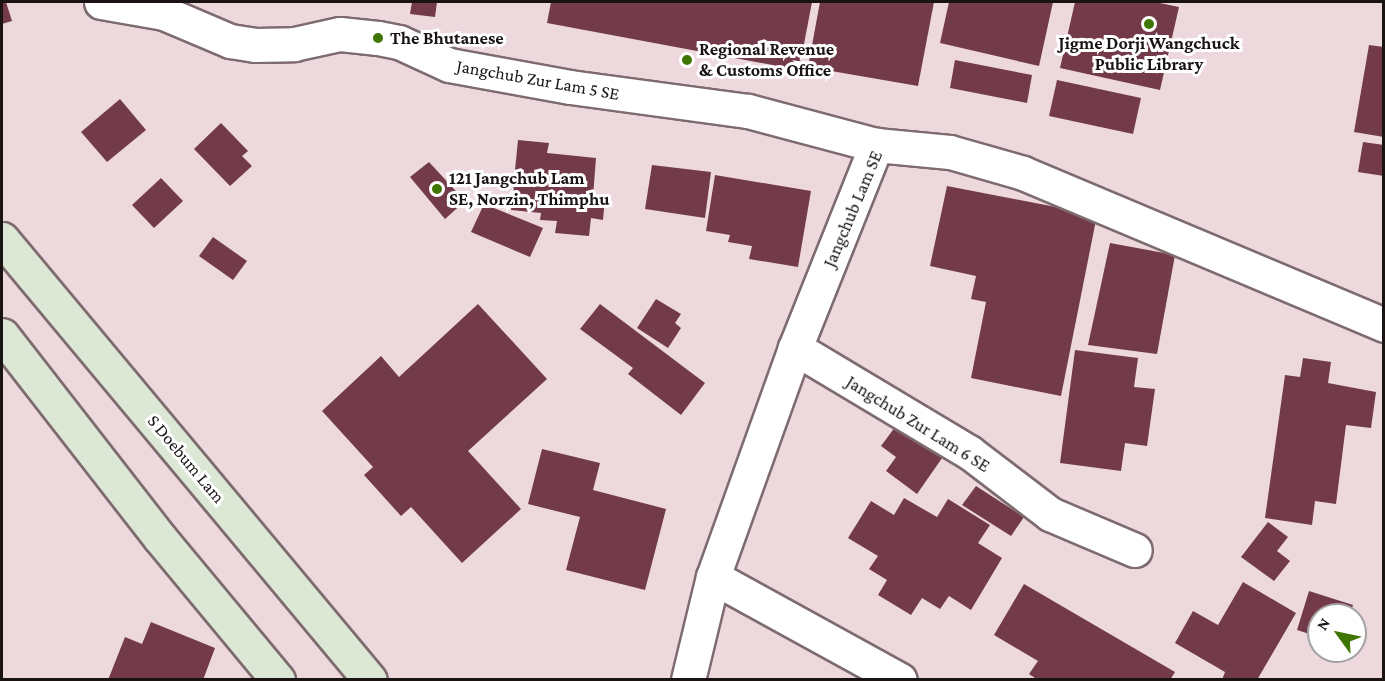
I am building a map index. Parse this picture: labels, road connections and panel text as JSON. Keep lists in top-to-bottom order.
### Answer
{
  "streets": {
    "main road": ["S Doebum Lam"],
    "street": ["Jangchub Zur Lam 5 SE", "Jangchub Lam SE", "Jangchub Zur Lam 6 SE"]
  },
  "crossings": [
    ["Jangchub Zur Lam 5 SE", "Jangchub Lam SE"],
    ["Jangchub Lam SE", "Jangchub Zur Lam 6 SE"]
  ],
  "places": [
    "Jigme Dorji Wangchuck Public Library",
    "The Bhutanese",
    "Regional Revenue & Customs Office",
    "121 Jangchub Lam SE, Norzin, Thimphu"
  ],
  "north": "top left"
}
